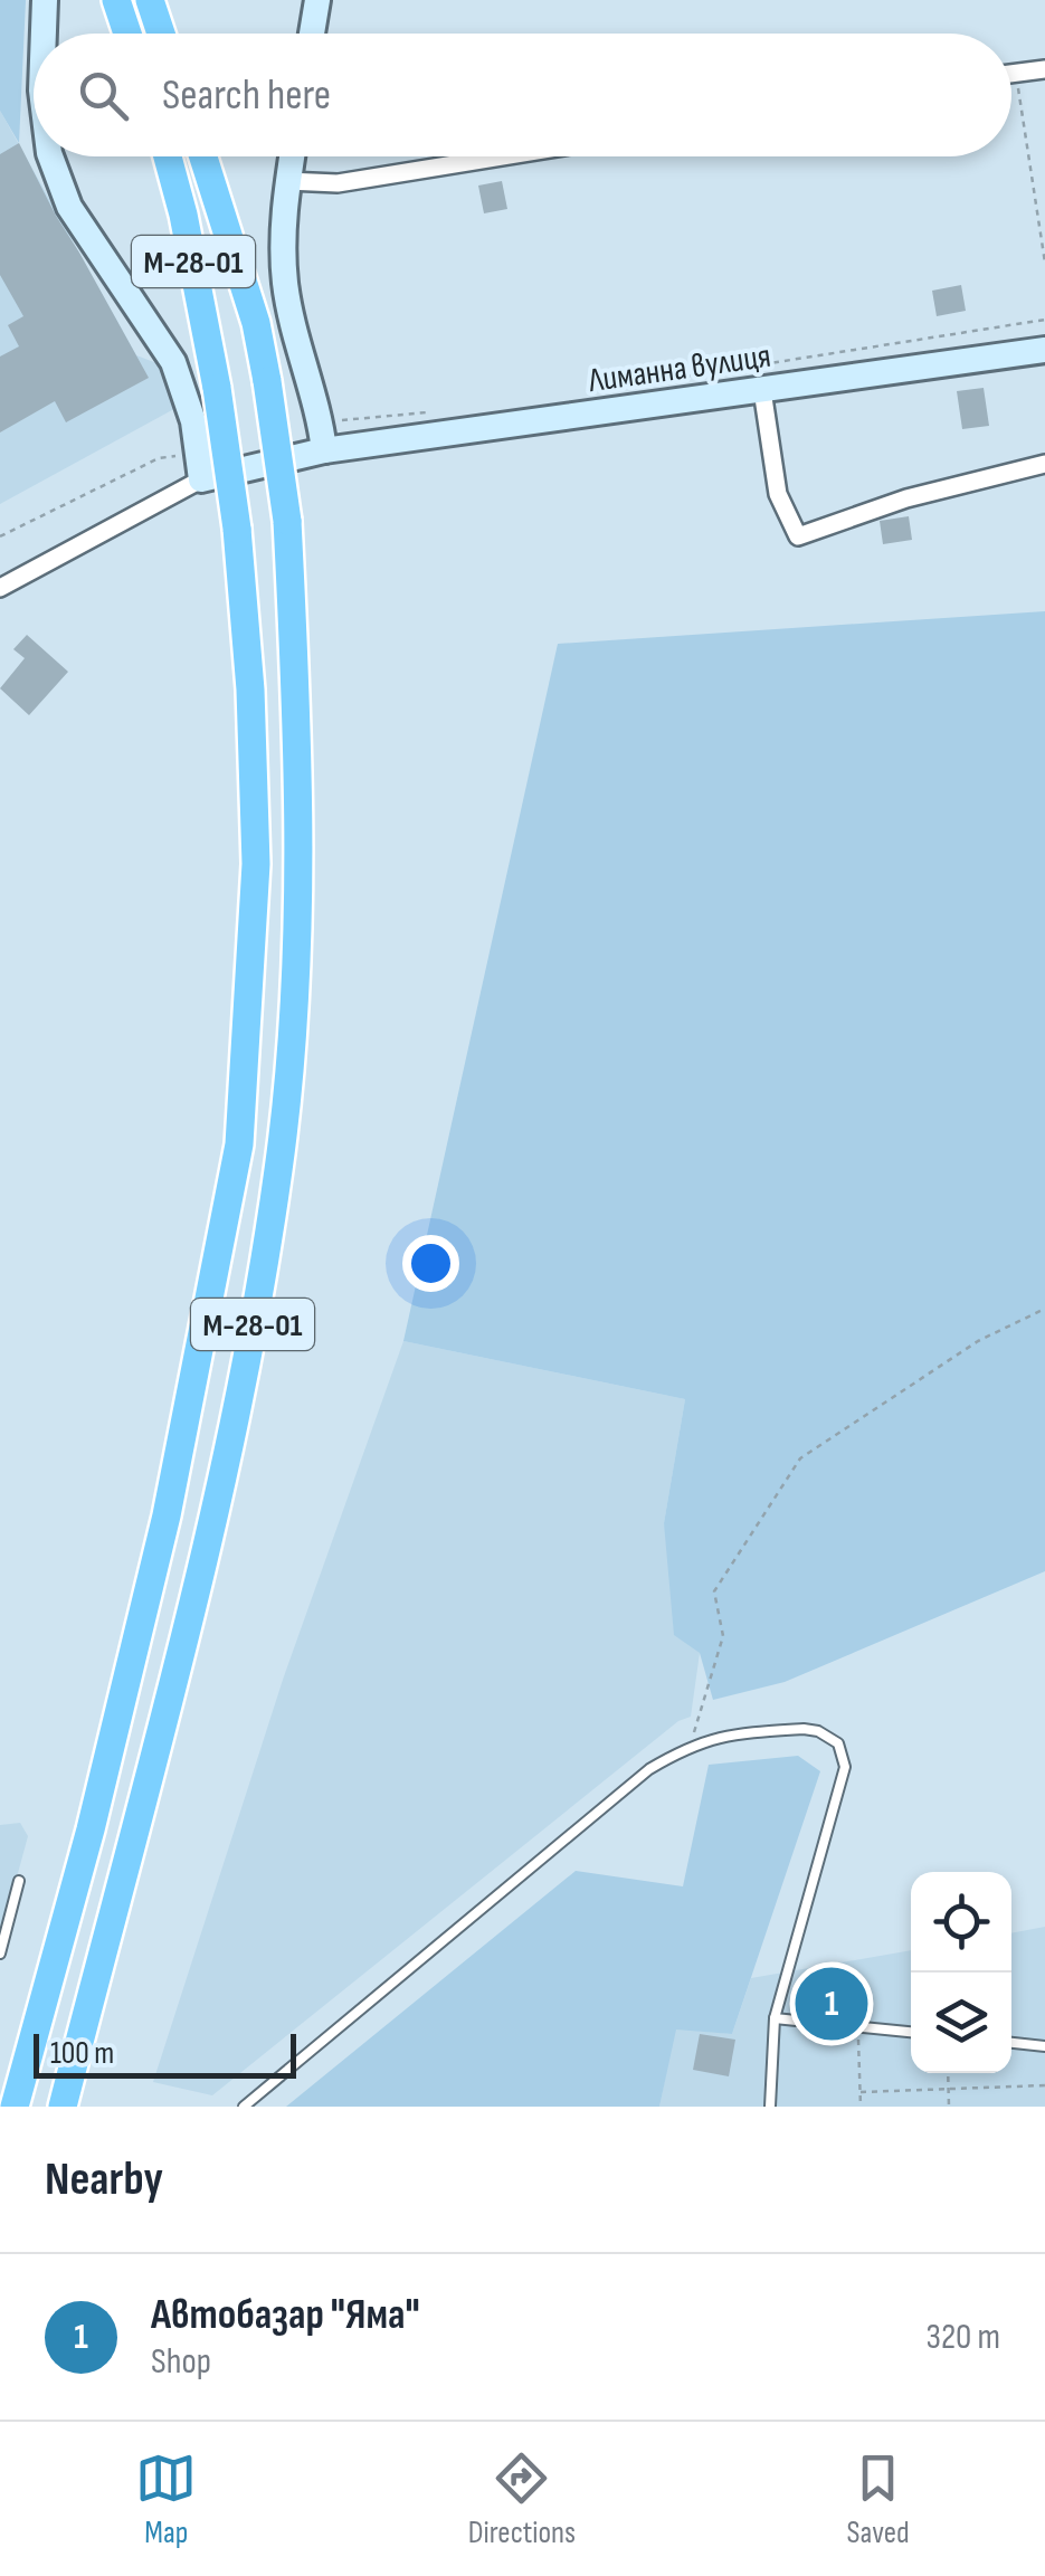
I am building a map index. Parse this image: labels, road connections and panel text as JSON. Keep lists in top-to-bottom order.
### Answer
{
  "streets": {
    "highway": ["М-28-01"],
    "main road": ["Лиманна вулиця"]
  },
  "scale_bar": "100 m",
  "page": {
    "search": "Search here",
    "pins": "1",
    "scale": "100 m",
    "heading": "Nearby",
    "list": [
      {
        "mark": "1",
        "name": "Автобазар \"Яма\"",
        "note": "Shop",
        "value": "320 m"
      }
    ],
    "nav": ["Map", "Directions", "Saved"]
  }
}
